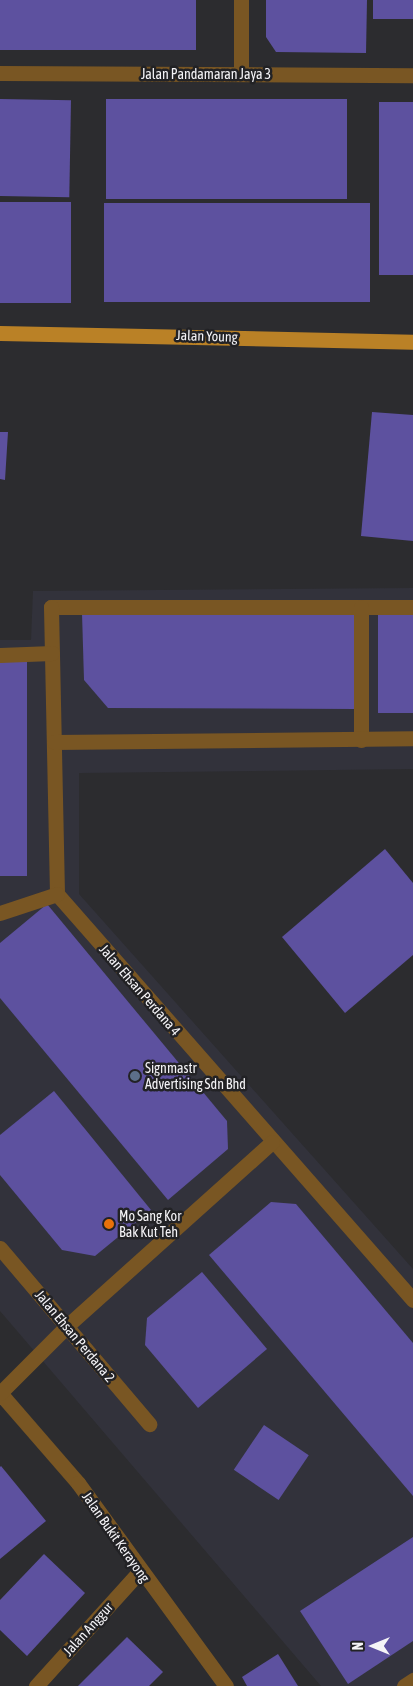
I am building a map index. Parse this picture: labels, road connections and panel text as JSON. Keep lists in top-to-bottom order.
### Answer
{
  "streets": {
    "main road": ["Jalan Young"],
    "street": [
      "Jalan Pandamaran Jaya 3",
      "Jalan Ehsan Perdana 4",
      "Jalan Ehsan Perdana 2",
      "Jalan Bukit Kerayong",
      "Jalan Anggur"
    ]
  },
  "crossings": [
    ["Jalan Bukit Kerayong", "Jalan Anggur"]
  ],
  "places": ["Signmastr Advertising Sdn Bhd", "Mo Sang Kor Bak Kut Teh"],
  "north": "left"
}
